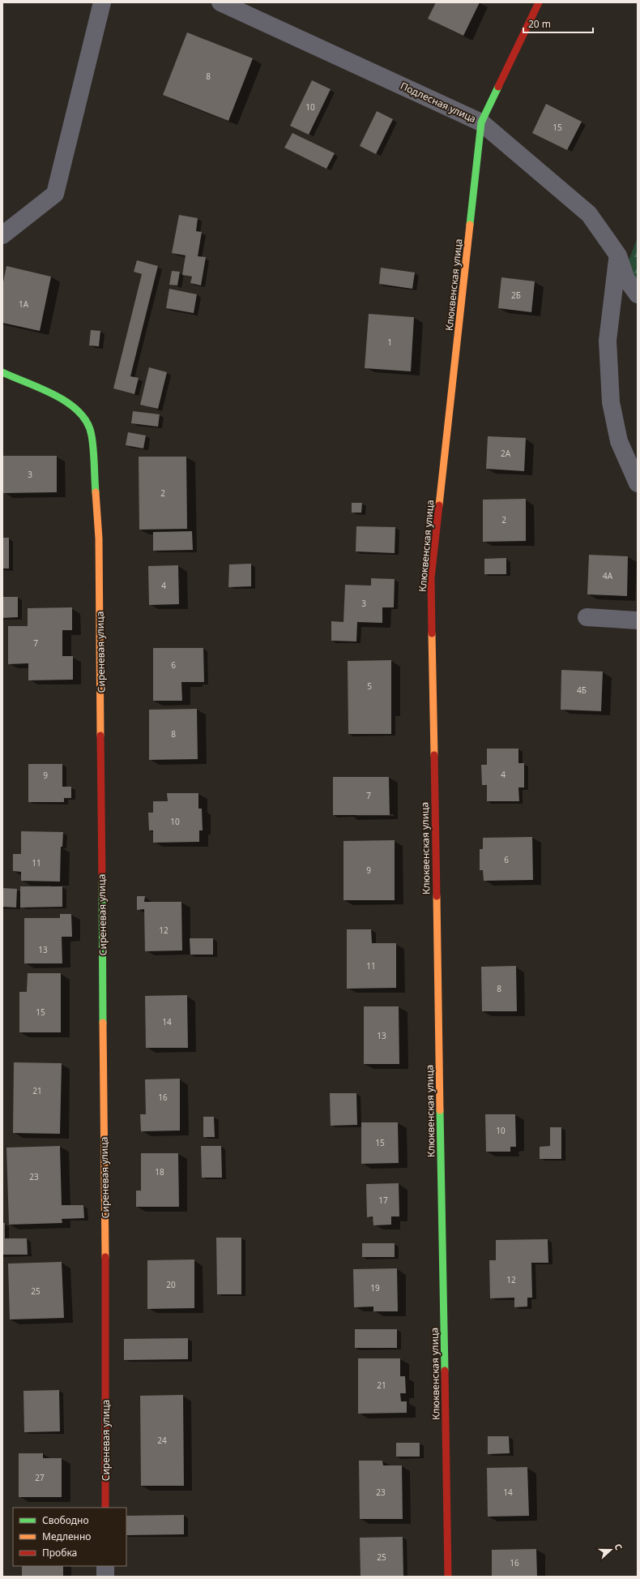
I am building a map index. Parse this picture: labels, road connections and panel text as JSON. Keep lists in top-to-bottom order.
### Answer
{
  "streets": {
    "street": ["Подлесная улица", "Клюквенская улица", "Сиреневая улица"]
  },
  "crossings": [
    ["Подлесная улица", "Клюквенская улица"]
  ],
  "house_numbers": [
    "8",
    "10",
    "15",
    "2Б",
    "1А",
    "1",
    "2А",
    "3",
    "2",
    "2",
    "4А",
    "4",
    "3",
    "7",
    "6",
    "5",
    "4Б",
    "8",
    "4",
    "9",
    "7",
    "10",
    "6",
    "11",
    "9",
    "12",
    "13",
    "11",
    "8",
    "15",
    "14",
    "13",
    "21",
    "16",
    "10",
    "15",
    "18",
    "23",
    "17",
    "12",
    "20",
    "19",
    "25",
    "21",
    "24",
    "27",
    "23",
    "14",
    "25",
    "16"
  ],
  "legend": ["Свободно", "Медленно", "Пробка"],
  "scale_bar": "20 m",
  "north": "right"
}
